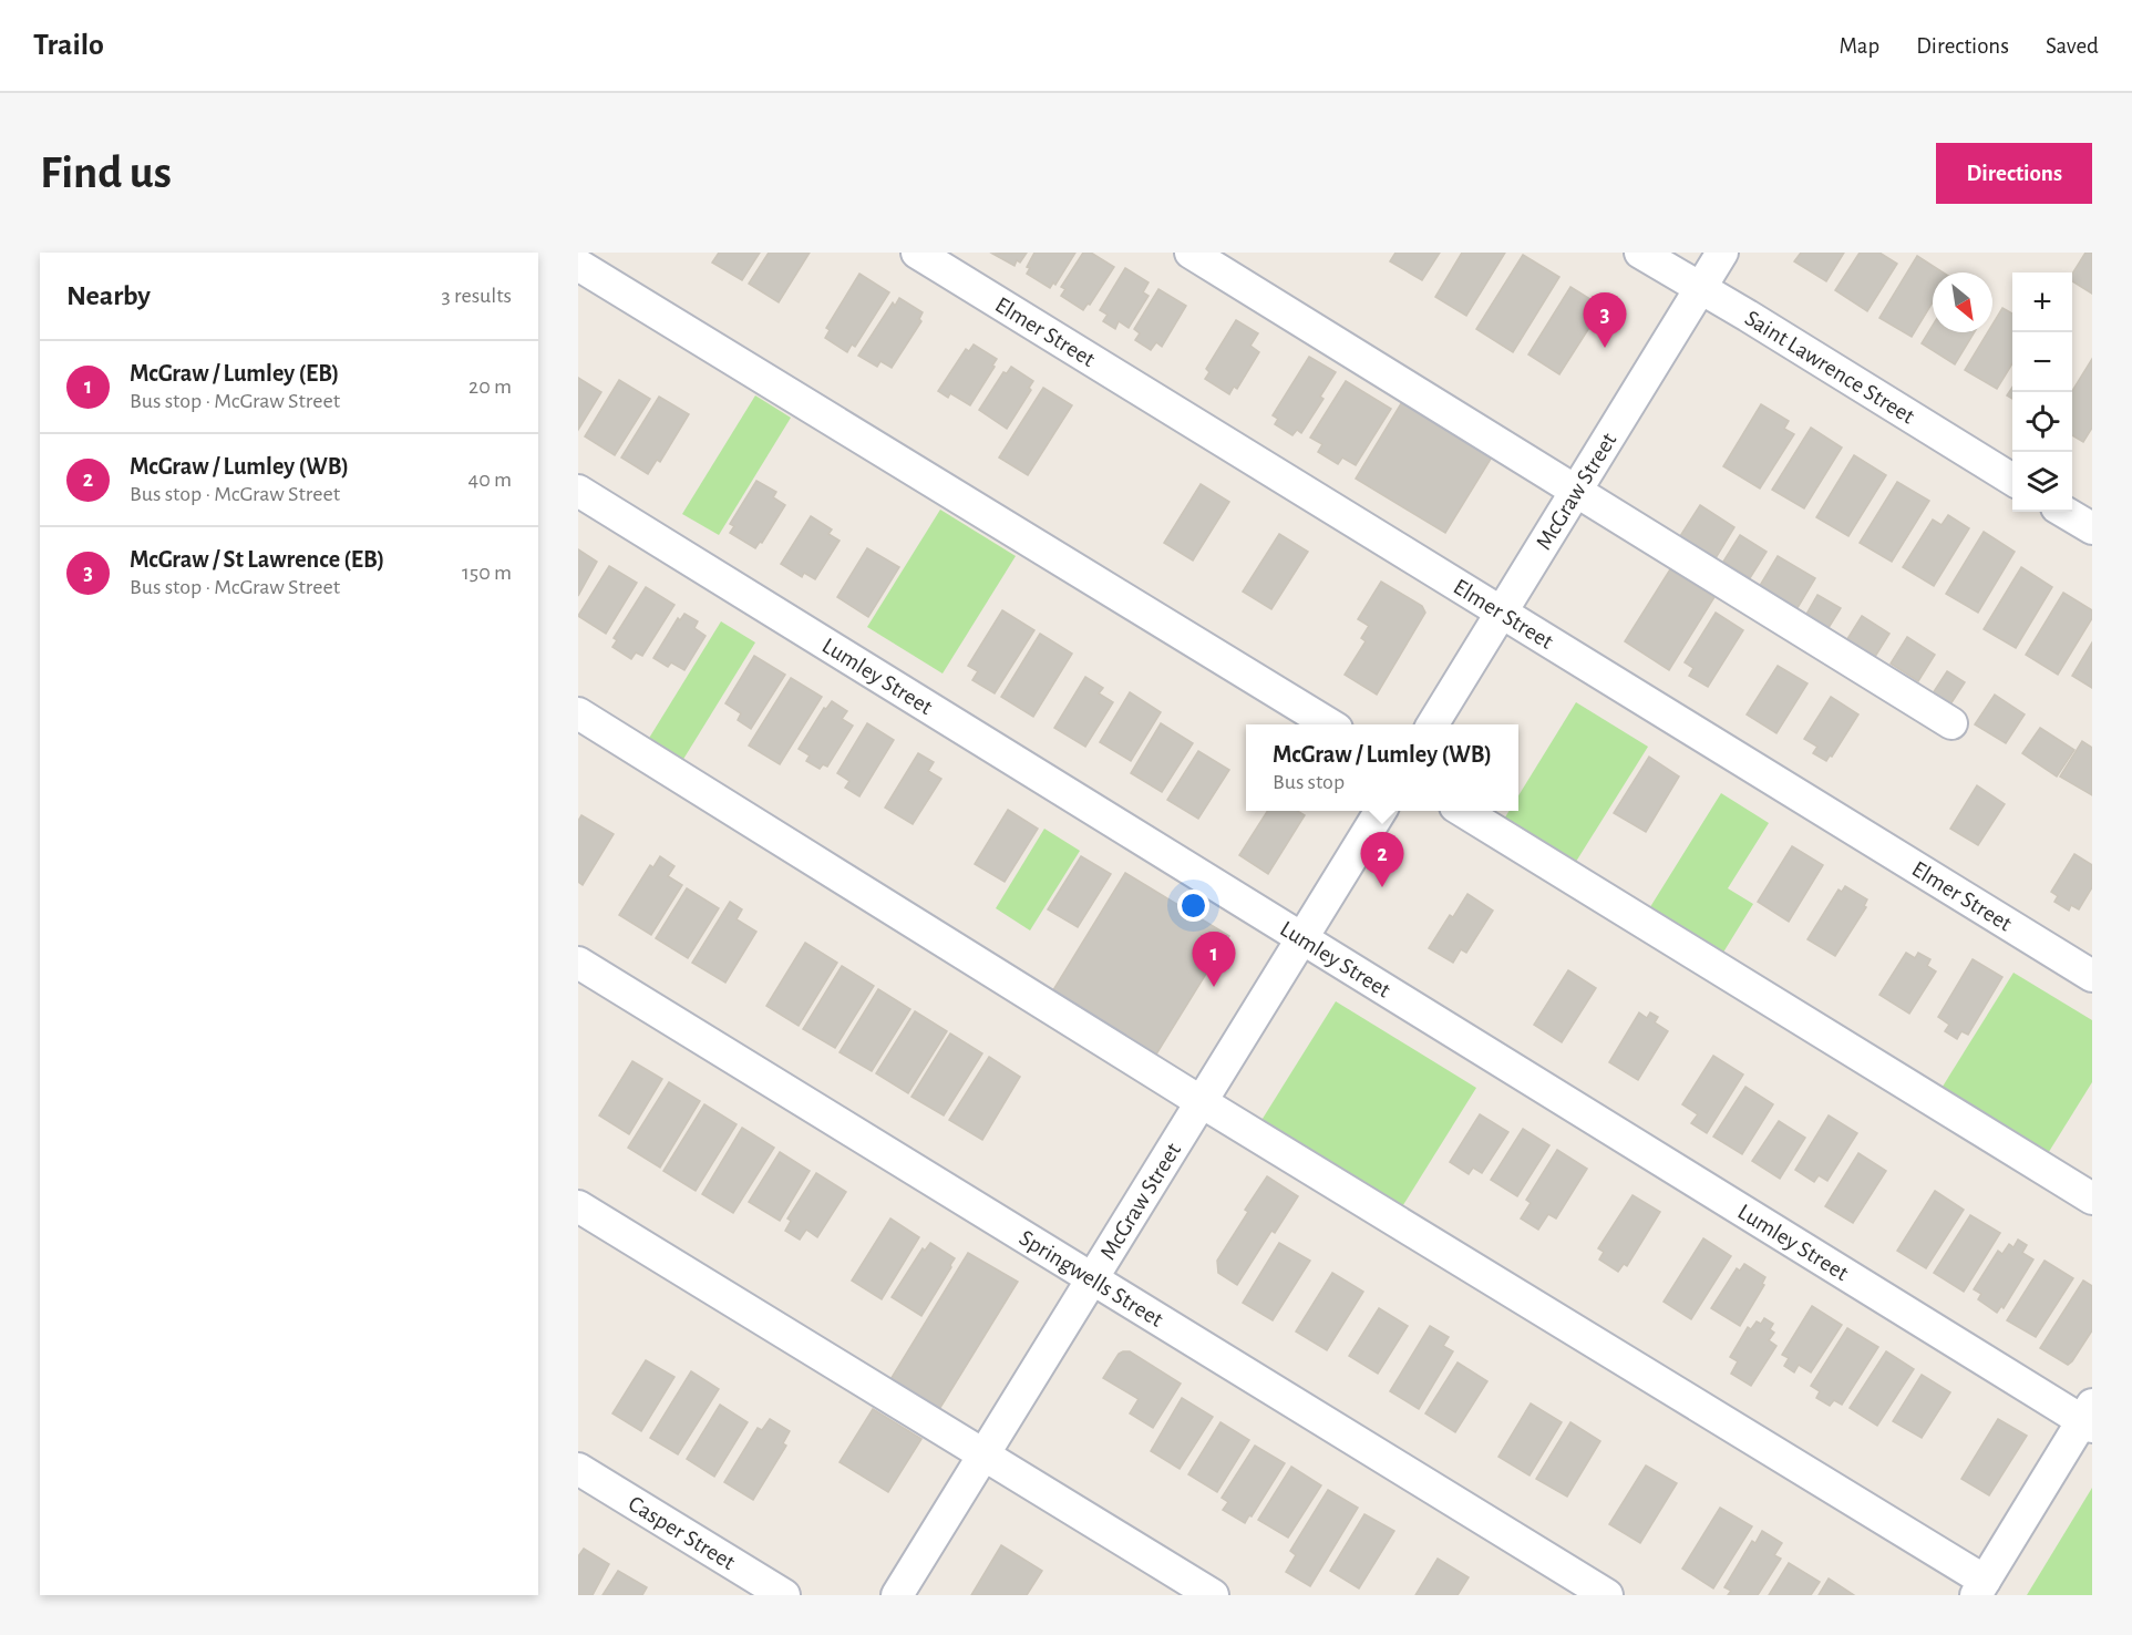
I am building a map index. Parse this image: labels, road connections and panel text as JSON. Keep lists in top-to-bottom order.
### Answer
{
  "streets": {
    "street": [
      "Elmer Street",
      "Saint Lawrence Street",
      "McGraw Street",
      "Lumley Street",
      "Springwells Street",
      "Casper Street"
    ]
  },
  "crossings": [
    ["Elmer Street", "McGraw Street"],
    ["Saint Lawrence Street", "McGraw Street"],
    ["McGraw Street", "Lumley Street"],
    ["McGraw Street", "Springwells Street"]
  ],
  "north": "bottom right",
  "page": {
    "header": "Trailo",
    "nav": ["Map", "Directions", "Saved"],
    "buttons": "Directions",
    "title": "Find us",
    "heading": ["Nearby", "3 results"],
    "map_buttons": ["+", "−"],
    "pins": ["3", "2", "1"],
    "list": [
      {
        "mark": "1",
        "name": "McGraw / Lumley (EB)",
        "note": "Bus stop · McGraw Street",
        "value": "20 m"
      },
      {
        "mark": "2",
        "name": "McGraw / Lumley (WB)",
        "note": "Bus stop · McGraw Street",
        "value": "40 m"
      },
      {
        "mark": "3",
        "name": "McGraw / St Lawrence (EB)",
        "note": "Bus stop · McGraw Street",
        "value": "150 m"
      }
    ],
    "popup": ["McGraw / Lumley (WB)", "Bus stop"]
  }
}
